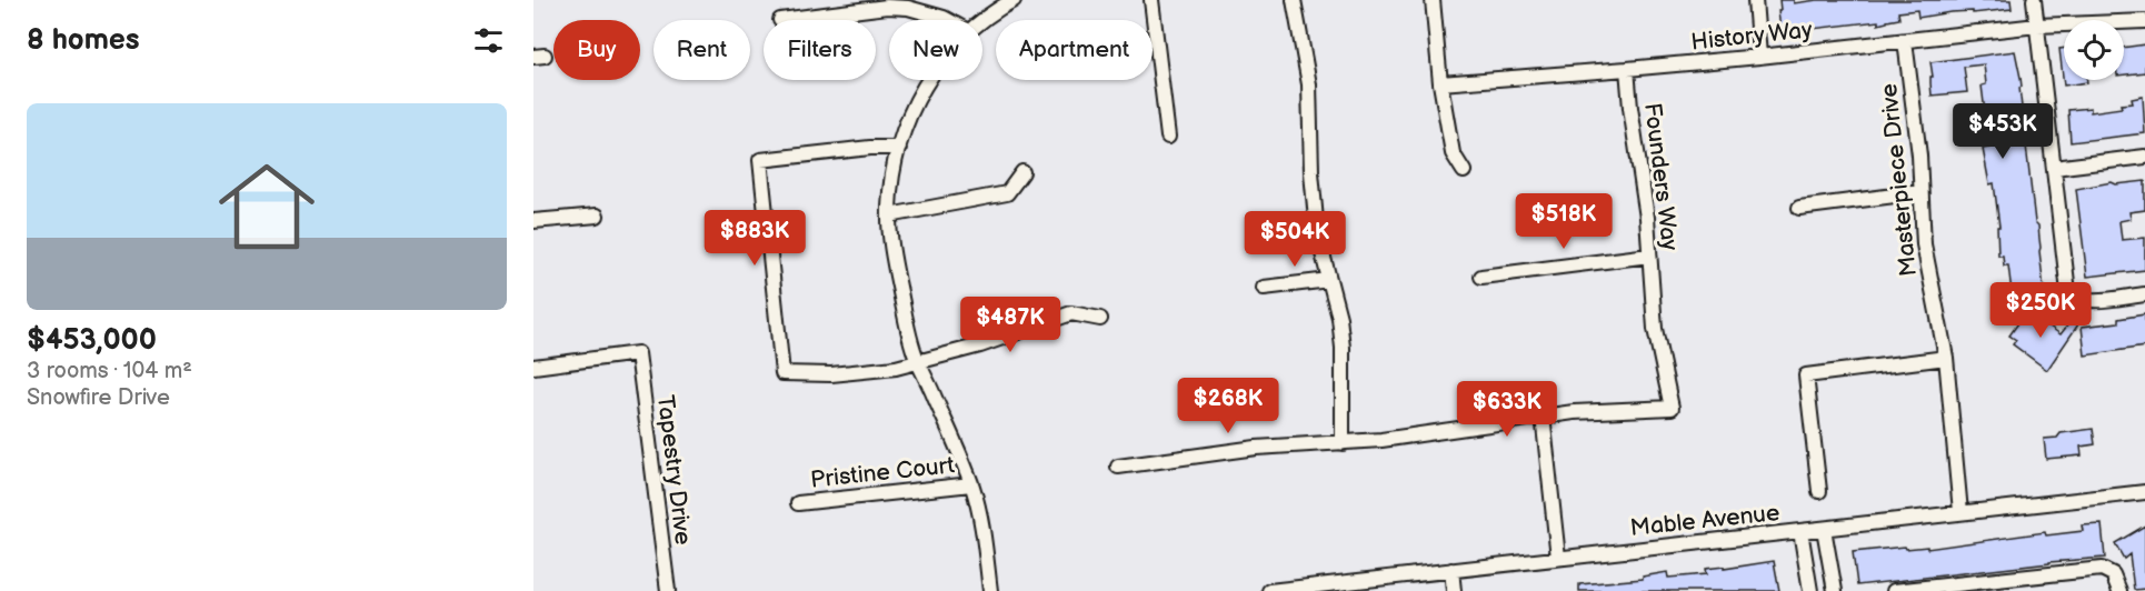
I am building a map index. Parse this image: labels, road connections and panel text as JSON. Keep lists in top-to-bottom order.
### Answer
{
  "streets": {
    "street": [
      "History Way",
      "Founders Way",
      "Masterpiece Drive",
      "Tapestry Drive",
      "Pristine Court",
      "Mable Avenue"
    ]
  },
  "crossings": [
    ["History Way", "Founders Way"],
    ["History Way", "Masterpiece Drive"],
    ["Masterpiece Drive", "Mable Avenue"]
  ],
  "page": {
    "heading": "8 homes",
    "chip": [
      "Buy",
      "Rent",
      "Filters",
      "New",
      "Apartment"
    ],
    "list": [
      {
        "name": "$453,000",
        "note": "3 rooms · 104 m² · Snowfire Drive"
      }
    ],
    "price": [
      "$453K",
      "$518K",
      "$883K",
      "$504K",
      "$250K",
      "$487K",
      "$268K",
      "$633K"
    ]
  }
}
